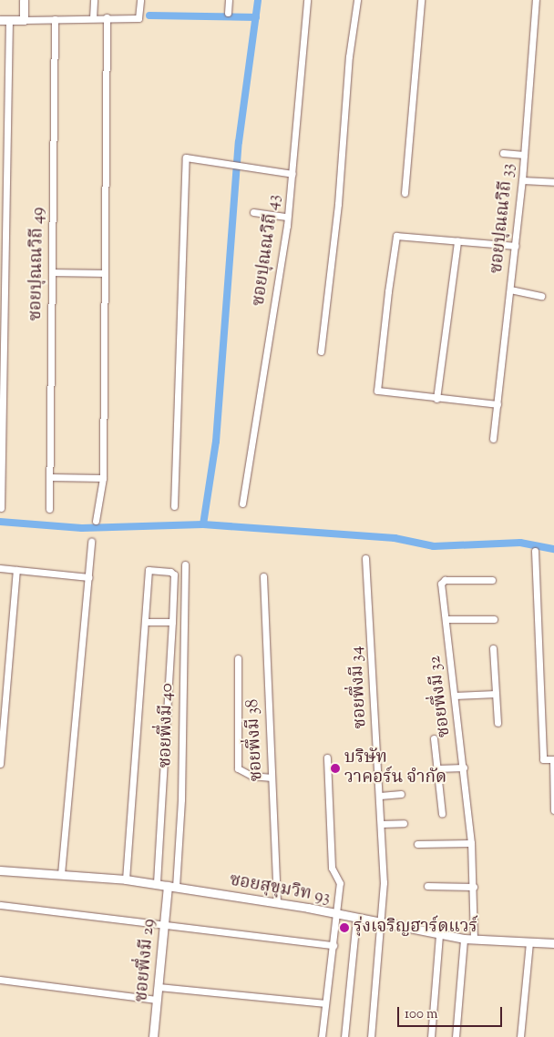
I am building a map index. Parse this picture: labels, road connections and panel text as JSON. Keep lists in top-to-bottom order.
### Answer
{
  "streets": {
    "street": [
      "ซอยปุณณวิถี 33",
      "ซอยปุณณวิถี 43",
      "ซอยปุณณวิถี 49",
      "ซอยพึ่งมี 34",
      "ซอยพึ่งมี 32",
      "ซอยพึ่งมี 40",
      "ซอยพึ่งมี 38",
      "ซอยสุขุมวิท 93",
      "ซอยพึ่งมี 29"
    ]
  },
  "crossings": [
    ["ซอยพึ่งมี 34", "ซอยสุขุมวิท 93"],
    ["ซอยพึ่งมี 32", "ซอยสุขุมวิท 93"],
    ["ซอยพึ่งมี 40", "ซอยสุขุมวิท 93"],
    ["ซอยพึ่งมี 40", "ซอยพึ่งมี 29"],
    ["ซอยพึ่งมี 38", "ซอยสุขุมวิท 93"],
    ["ซอยสุขุมวิท 93", "ซอยพึ่งมี 29"]
  ],
  "places": ["บริษัท วาคอร์น จำกัด", "รุ่งเจริญฮาร์ดแวร์"],
  "scale_bar": "100 m"
}
